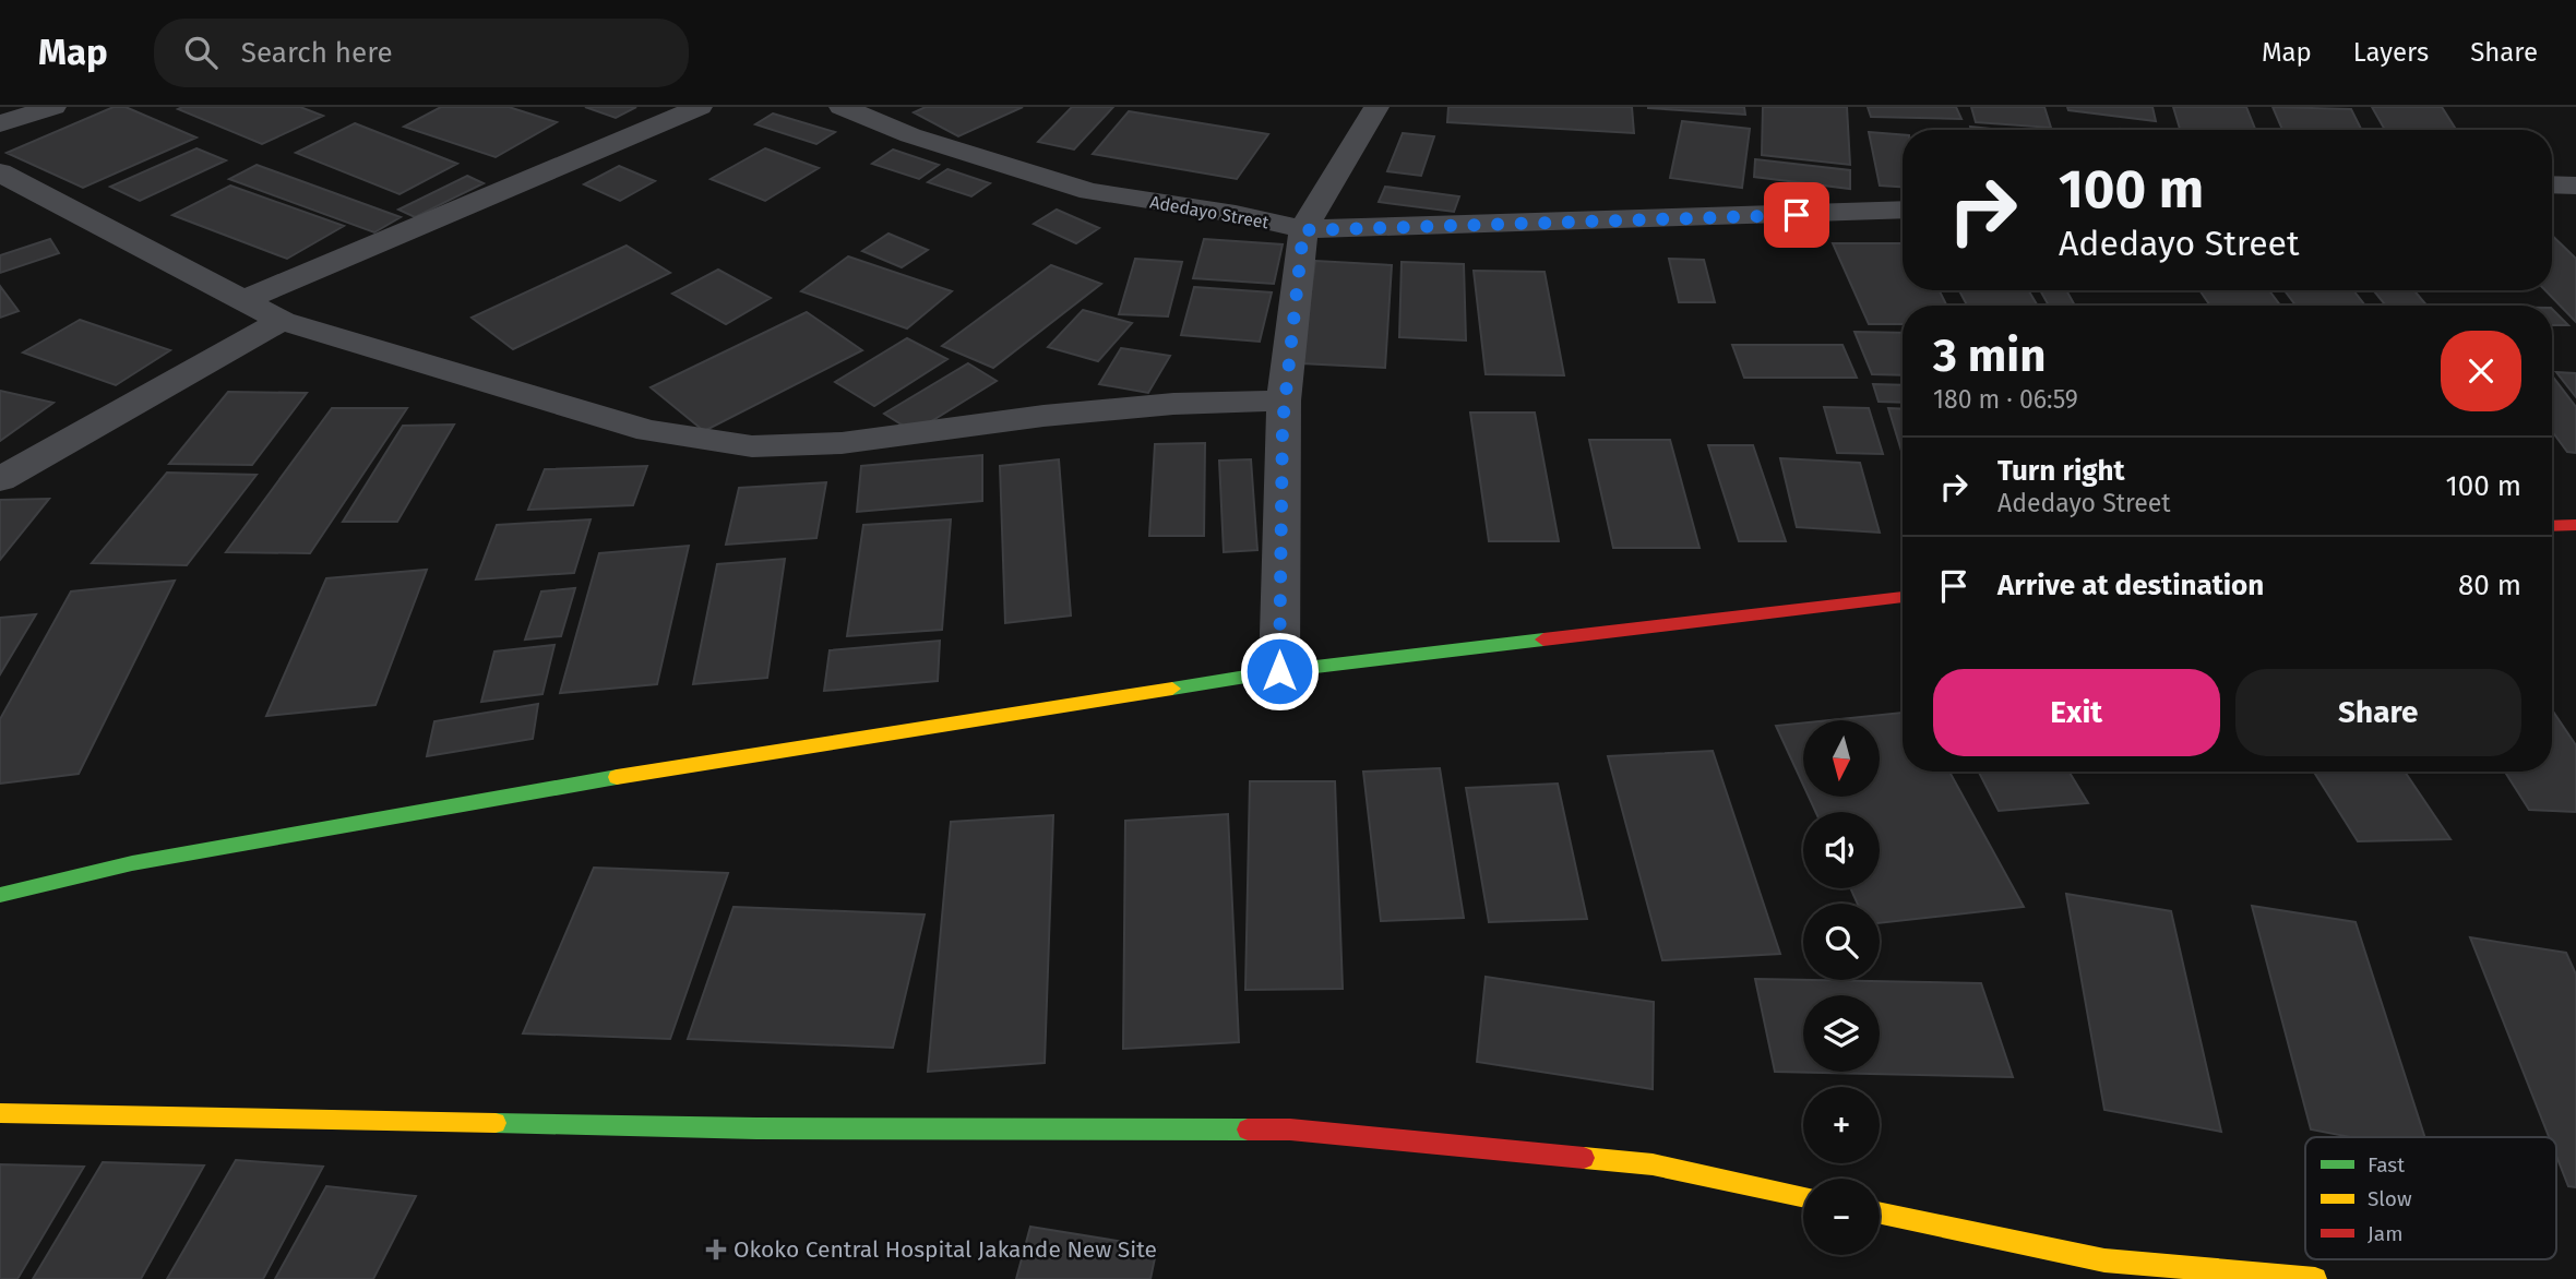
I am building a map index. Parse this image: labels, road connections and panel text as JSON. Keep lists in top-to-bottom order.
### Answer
{
  "streets": {
    "street": ["Adedayo Street"]
  },
  "places": {
    "health": ["Okoko Central Hospital Jakande New Site"]
  },
  "legend": ["Fast", "Slow", "Jam"],
  "north": "bottom",
  "page": {
    "header": "Map",
    "search": "Search here",
    "nav": ["Map", "Layers", "Share"],
    "turn": ["100 m", "Adedayo Street"],
    "heading": ["3 min", "180 m · 06:59"],
    "list": [
      {
        "name": "Turn right",
        "note": "Adedayo Street",
        "value": "100 m"
      },
      {
        "name": "Arrive at destination",
        "value": "80 m"
      }
    ],
    "buttons": ["Exit", "Share"],
    "map_buttons": ["+", "−"]
  }
}
